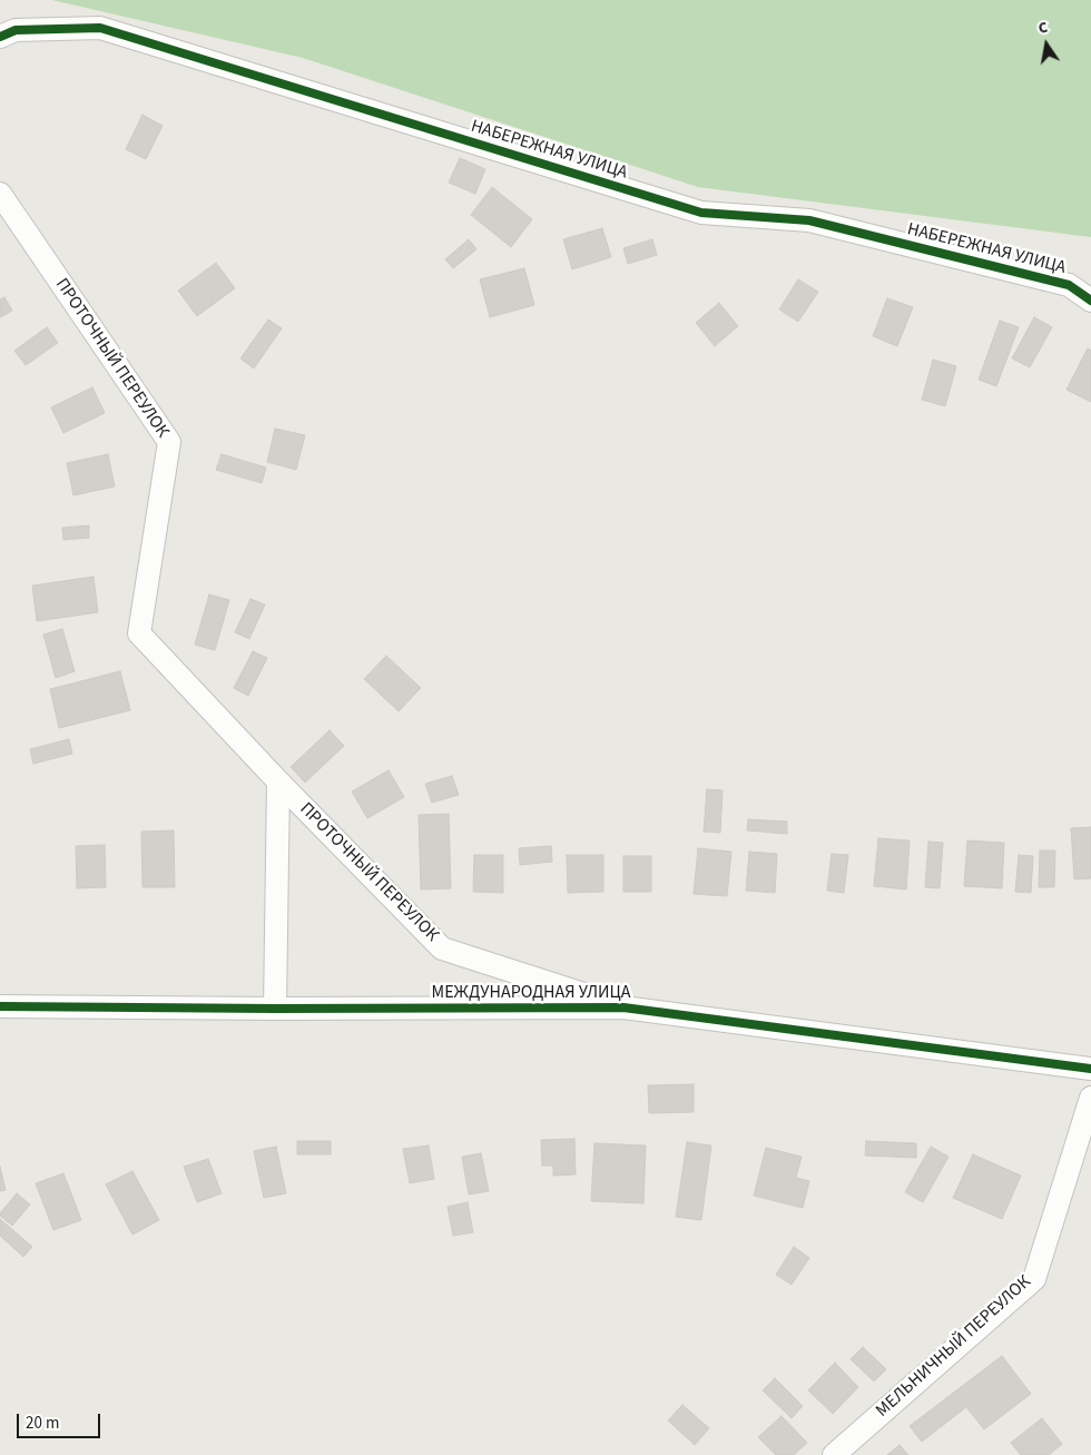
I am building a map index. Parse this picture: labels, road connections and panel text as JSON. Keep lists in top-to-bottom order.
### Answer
{
  "streets": {
    "street": [
      "НАБЕРЕЖНАЯ УЛИЦА",
      "ПРОТОЧНЫЙ ПЕРЕУЛОК",
      "МЕЖДУНАРОДНАЯ УЛИЦА",
      "МЕЛЬНИЧНЫЙ ПЕРЕУЛОК"
    ]
  },
  "crossings": [
    ["ПРОТОЧНЫЙ ПЕРЕУЛОК", "МЕЖДУНАРОДНАЯ УЛИЦА"]
  ],
  "scale_bar": "20 m",
  "north": "top"
}
